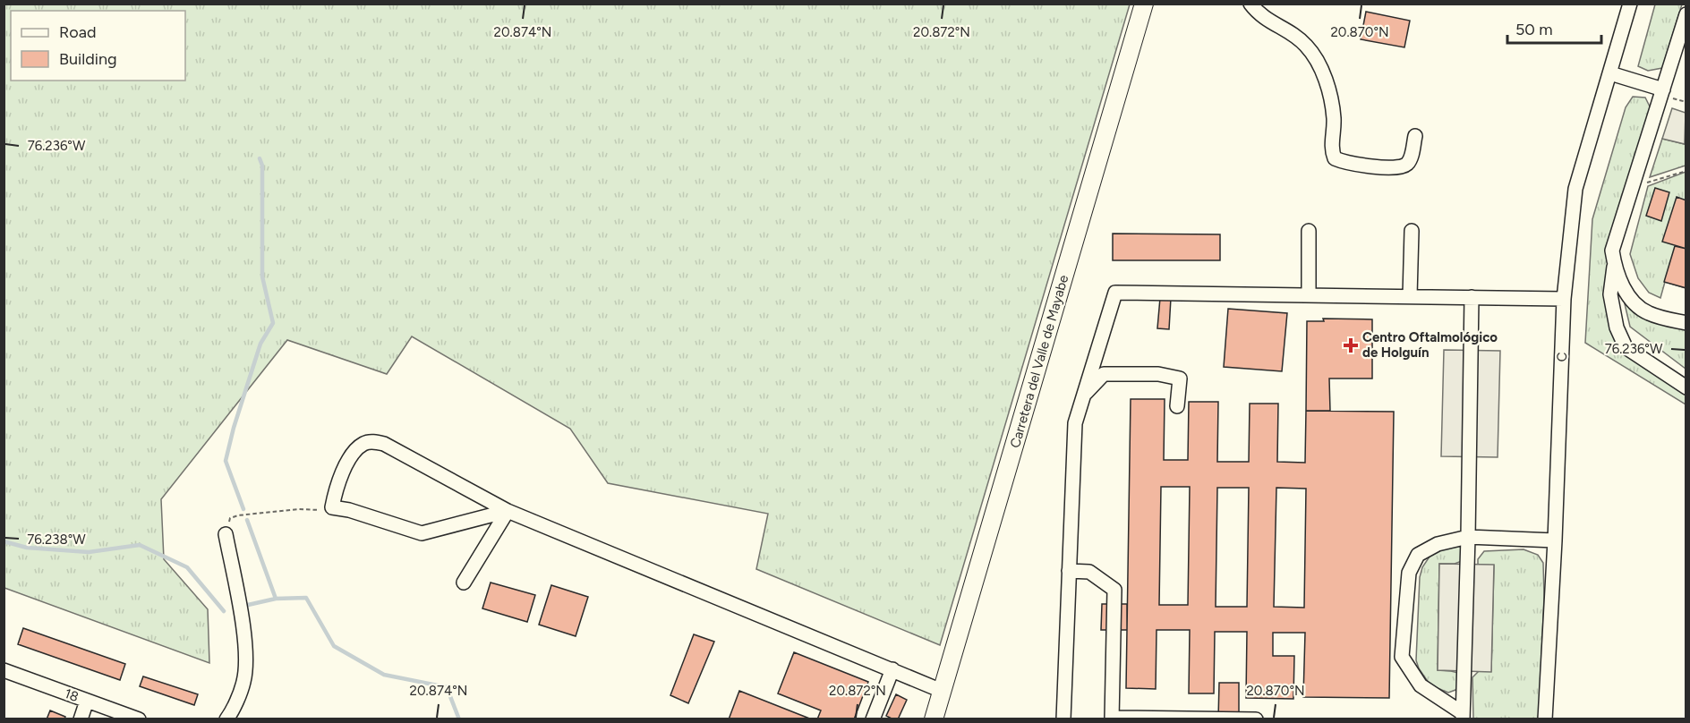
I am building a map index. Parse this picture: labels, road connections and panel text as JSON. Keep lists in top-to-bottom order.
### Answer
{
  "streets": {
    "main road": ["Carretera del Valle de Mayabe"],
    "street": ["C", "18"]
  },
  "places": {
    "health": ["Centro Oftalmológico de Holguín"]
  },
  "legend": ["Road", "Building"],
  "scale_bar": "50 m",
  "coordinates": [
    "20.872°N",
    "20.870°N",
    "20.874°N",
    "76.236°W",
    "76.238°W"
  ]
}
